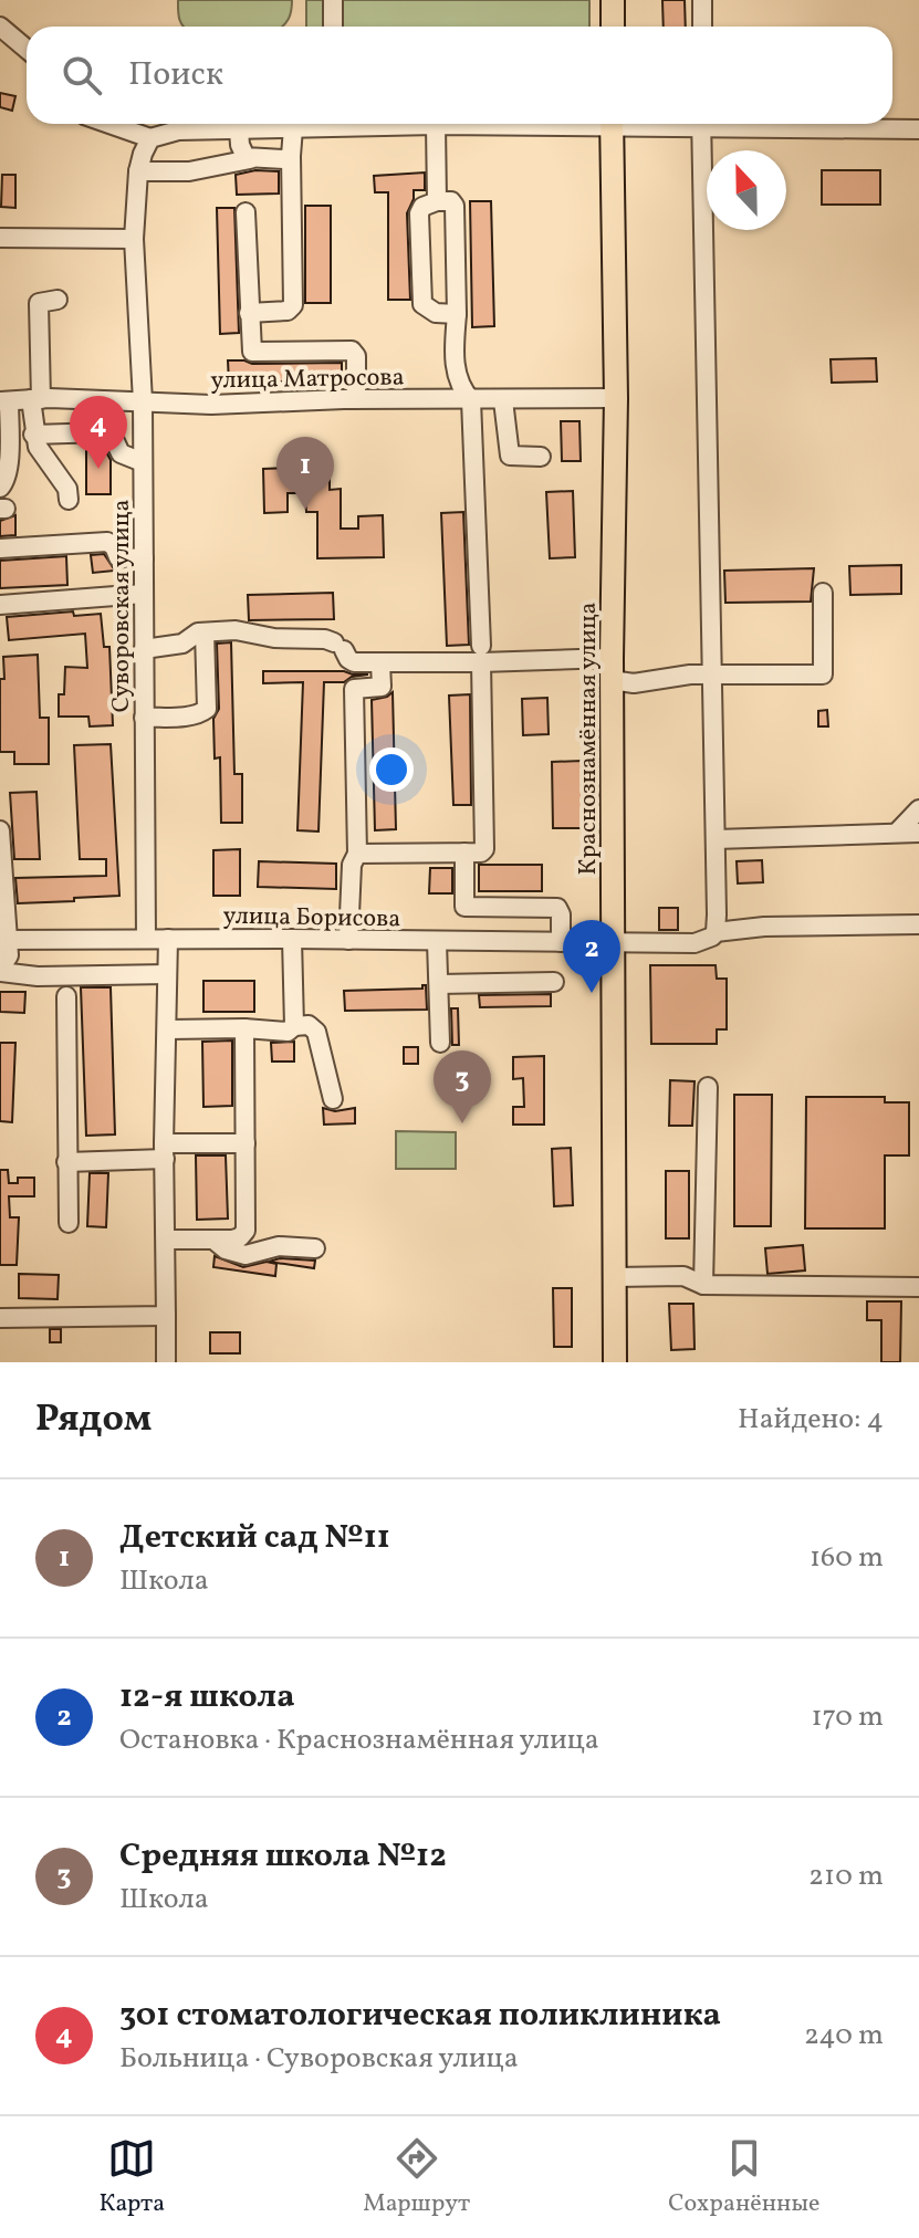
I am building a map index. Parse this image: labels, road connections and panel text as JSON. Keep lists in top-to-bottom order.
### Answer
{
  "streets": {
    "main road": ["Краснознамённая улица"],
    "street": ["улица Матросова", "Суворовская улица", "улица Борисова"]
  },
  "crossings": [
    ["улица Матросова", "Суворовская улица"],
    ["улица Матросова", "Краснознамённая улица"],
    ["Суворовская улица", "улица Борисова"],
    ["Краснознамённая улица", "улица Борисова"]
  ],
  "north": "top",
  "page": {
    "search": "Поиск",
    "pins": [
      "4",
      "1",
      "2",
      "3"
    ],
    "heading": ["Рядом", "Найдено: 4"],
    "list": [
      {
        "mark": "1",
        "name": "Детский сад №11",
        "note": "Школа",
        "value": "160 m"
      },
      {
        "mark": "2",
        "name": "12-я школа",
        "note": "Остановка · Краснознамённая улица",
        "value": "170 m"
      },
      {
        "mark": "3",
        "name": "Средняя школа №12",
        "note": "Школа",
        "value": "210 m"
      },
      {
        "mark": "4",
        "name": "301 стоматологическая поликлиника",
        "note": "Больница · Суворовская улица",
        "value": "240 m"
      }
    ],
    "nav": ["Карта", "Маршрут", "Сохранённые"]
  }
}
